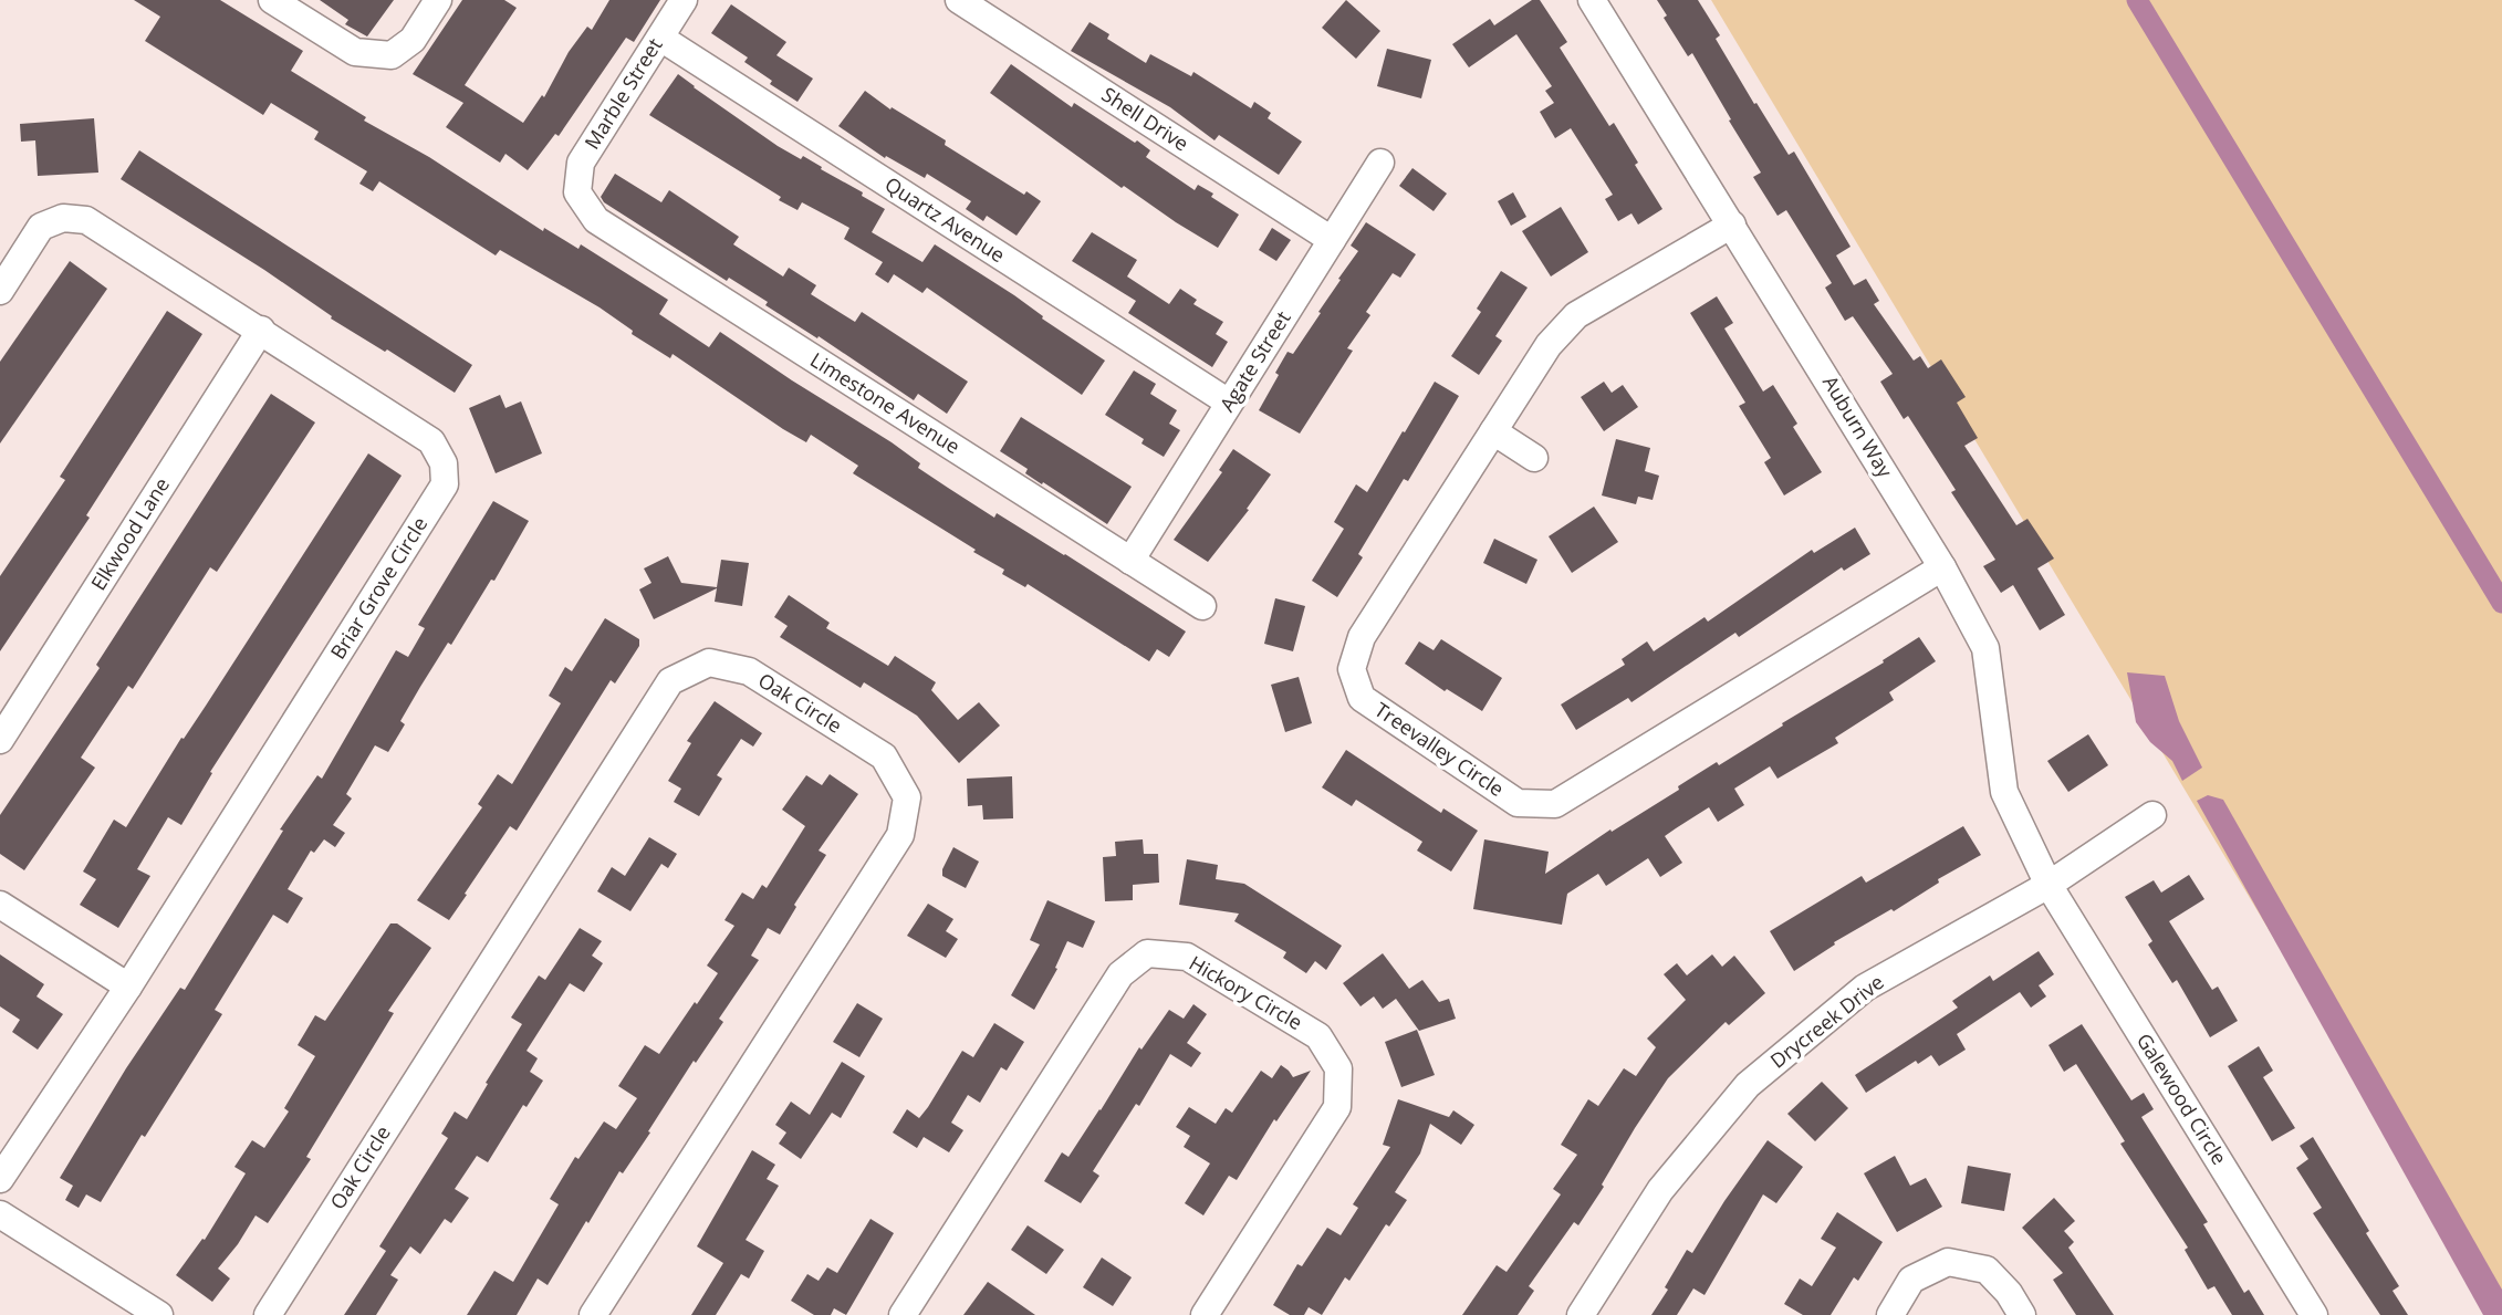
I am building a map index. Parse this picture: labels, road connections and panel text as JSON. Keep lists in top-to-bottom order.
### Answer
{
  "streets": {
    "street": [
      "Marble Street",
      "Shell Drive",
      "Quartz Avenue",
      "Agate Street",
      "Limestone Avenue",
      "Auburn Way",
      "Elkwood Lane",
      "Briar Grove Circle",
      "Oak Circle",
      "Treevalley Circle",
      "Hickory Circle",
      "Drycreek Drive",
      "Galewood Circle"
    ]
  },
  "crossings": [
    ["Marble Street", "Quartz Avenue"],
    ["Marble Street", "Limestone Avenue"],
    ["Shell Drive", "Agate Street"],
    ["Quartz Avenue", "Agate Street"],
    ["Agate Street", "Limestone Avenue"],
    ["Auburn Way", "Treevalley Circle"],
    ["Auburn Way", "Drycreek Drive"],
    ["Auburn Way", "Galewood Circle"],
    ["Elkwood Lane", "Briar Grove Circle"],
    ["Drycreek Drive", "Galewood Circle"]
  ]
}
